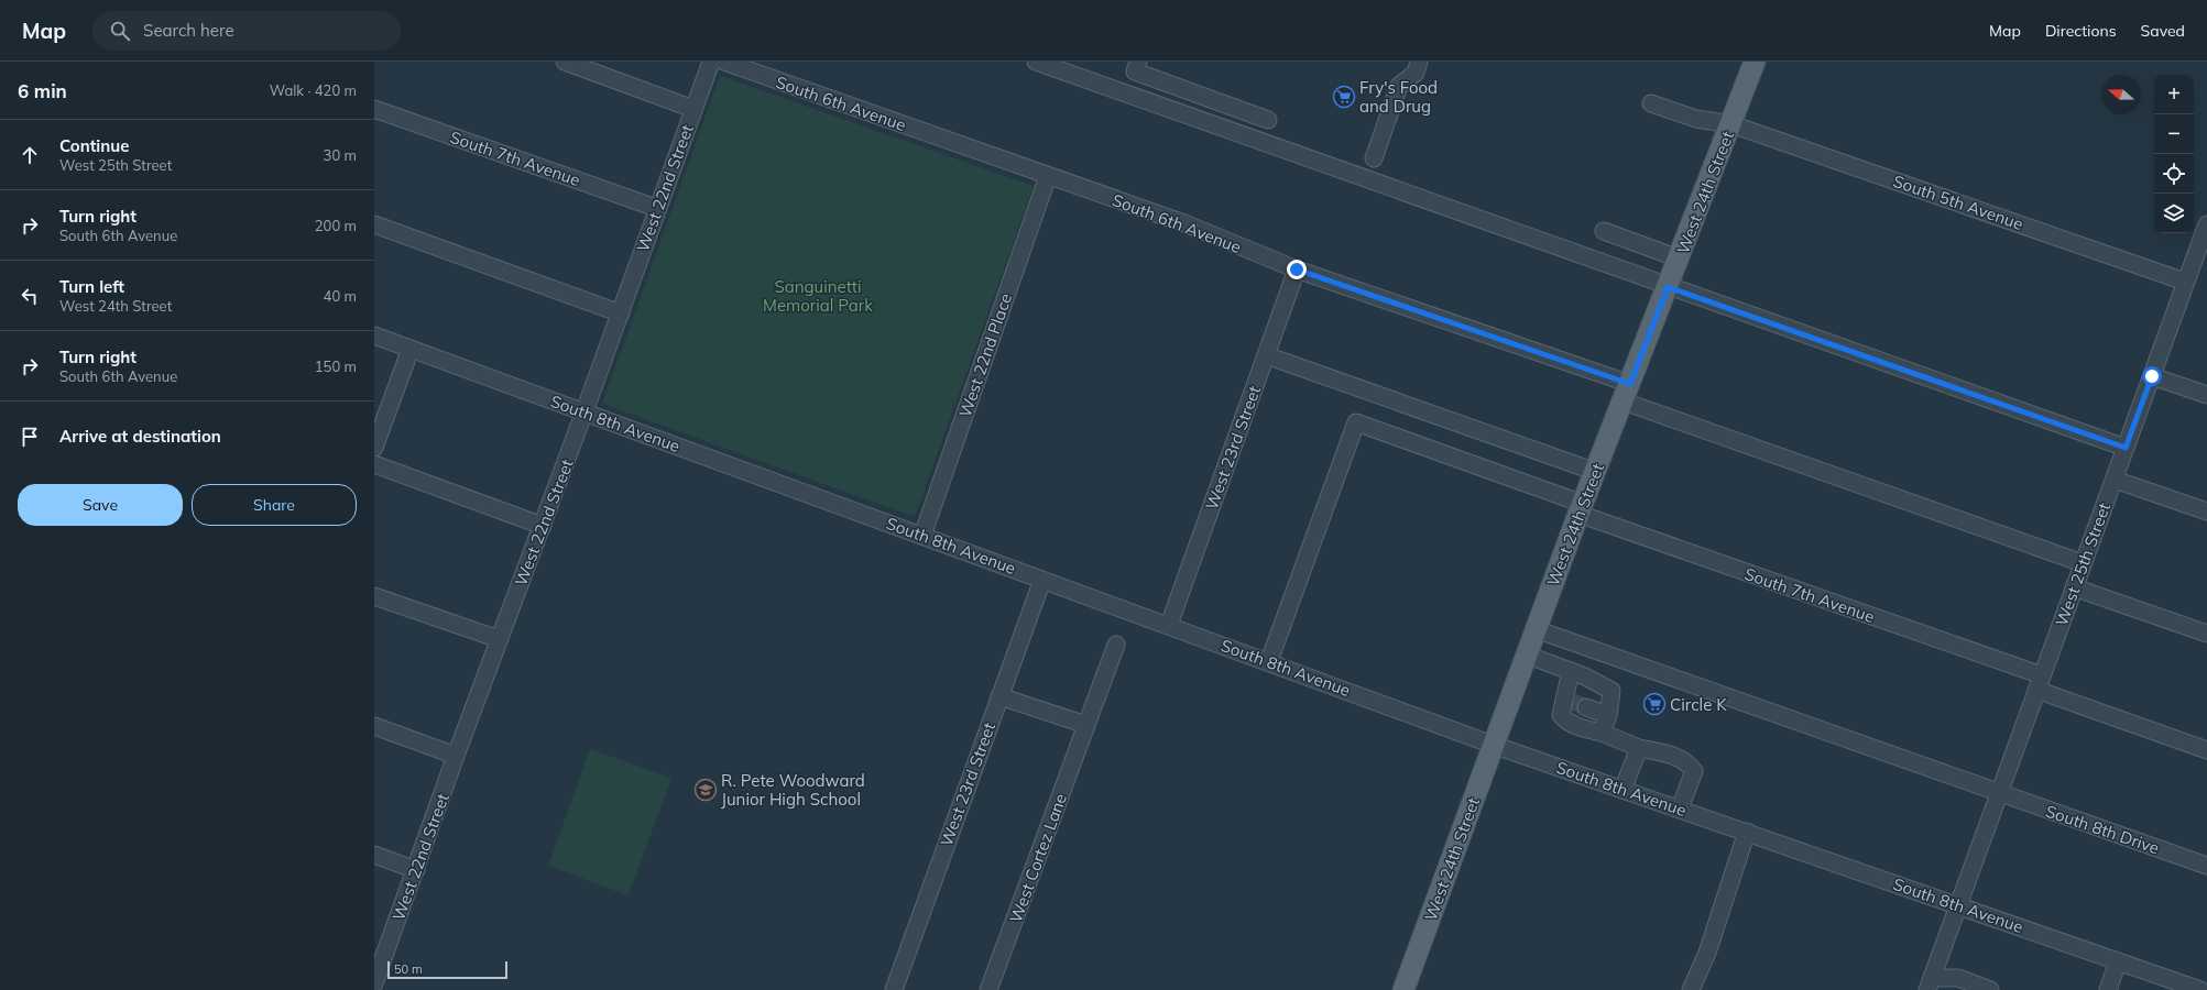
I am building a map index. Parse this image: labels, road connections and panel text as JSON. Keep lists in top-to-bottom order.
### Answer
{
  "streets": {
    "main road": ["West 24th Street"],
    "street": [
      "South 6th Avenue",
      "South 7th Avenue",
      "West 22nd Street",
      "South 5th Avenue",
      "West 22nd Place",
      "South 8th Avenue",
      "West 23rd Street",
      "West 25th Street",
      "South 8th Drive",
      "West Cortez Lane"
    ]
  },
  "crossings": [
    ["South 6th Avenue", "West 24th Street"],
    ["South 6th Avenue", "West 22nd Place"],
    ["South 6th Avenue", "West 23rd Street"],
    ["South 6th Avenue", "West 25th Street"],
    ["South 7th Avenue", "West 22nd Street"],
    ["South 7th Avenue", "West 24th Street"],
    ["South 7th Avenue", "South 8th Avenue"],
    ["South 7th Avenue", "West 25th Street"],
    ["West 22nd Street", "South 8th Avenue"],
    ["West 24th Street", "South 5th Avenue"],
    ["West 24th Street", "South 8th Avenue"],
    ["West 24th Street", "South 8th Drive"],
    ["South 5th Avenue", "West 25th Street"],
    ["West 22nd Place", "South 8th Avenue"],
    ["South 8th Avenue", "West 23rd Street"],
    ["South 8th Avenue", "West 25th Street"],
    ["West 25th Street", "South 8th Drive"]
  ],
  "parks": ["Sanguinetti Memorial Park"],
  "places": {
    "supermarket": ["Fry's Food and Drug", "Circle K"],
    "school or university": ["R. Pete Woodward Junior High School"]
  },
  "scale_bar": "50 m",
  "north": "left",
  "page": {
    "header": "Map",
    "search": "Search here",
    "nav": ["Map", "Directions", "Saved"],
    "heading": ["6 min", "Walk · 420 m"],
    "map_buttons": ["+", "−"],
    "list": [
      ["Continue", "West 25th Street", "30 m"],
      ["Turn right", "South 6th Avenue", "200 m"],
      ["Turn left", "West 24th Street", "40 m"],
      ["Turn right", "South 6th Avenue", "150 m"],
      "Arrive at destination"
    ],
    "buttons": ["Save", "Share"],
    "scale": "50 m"
  }
}
